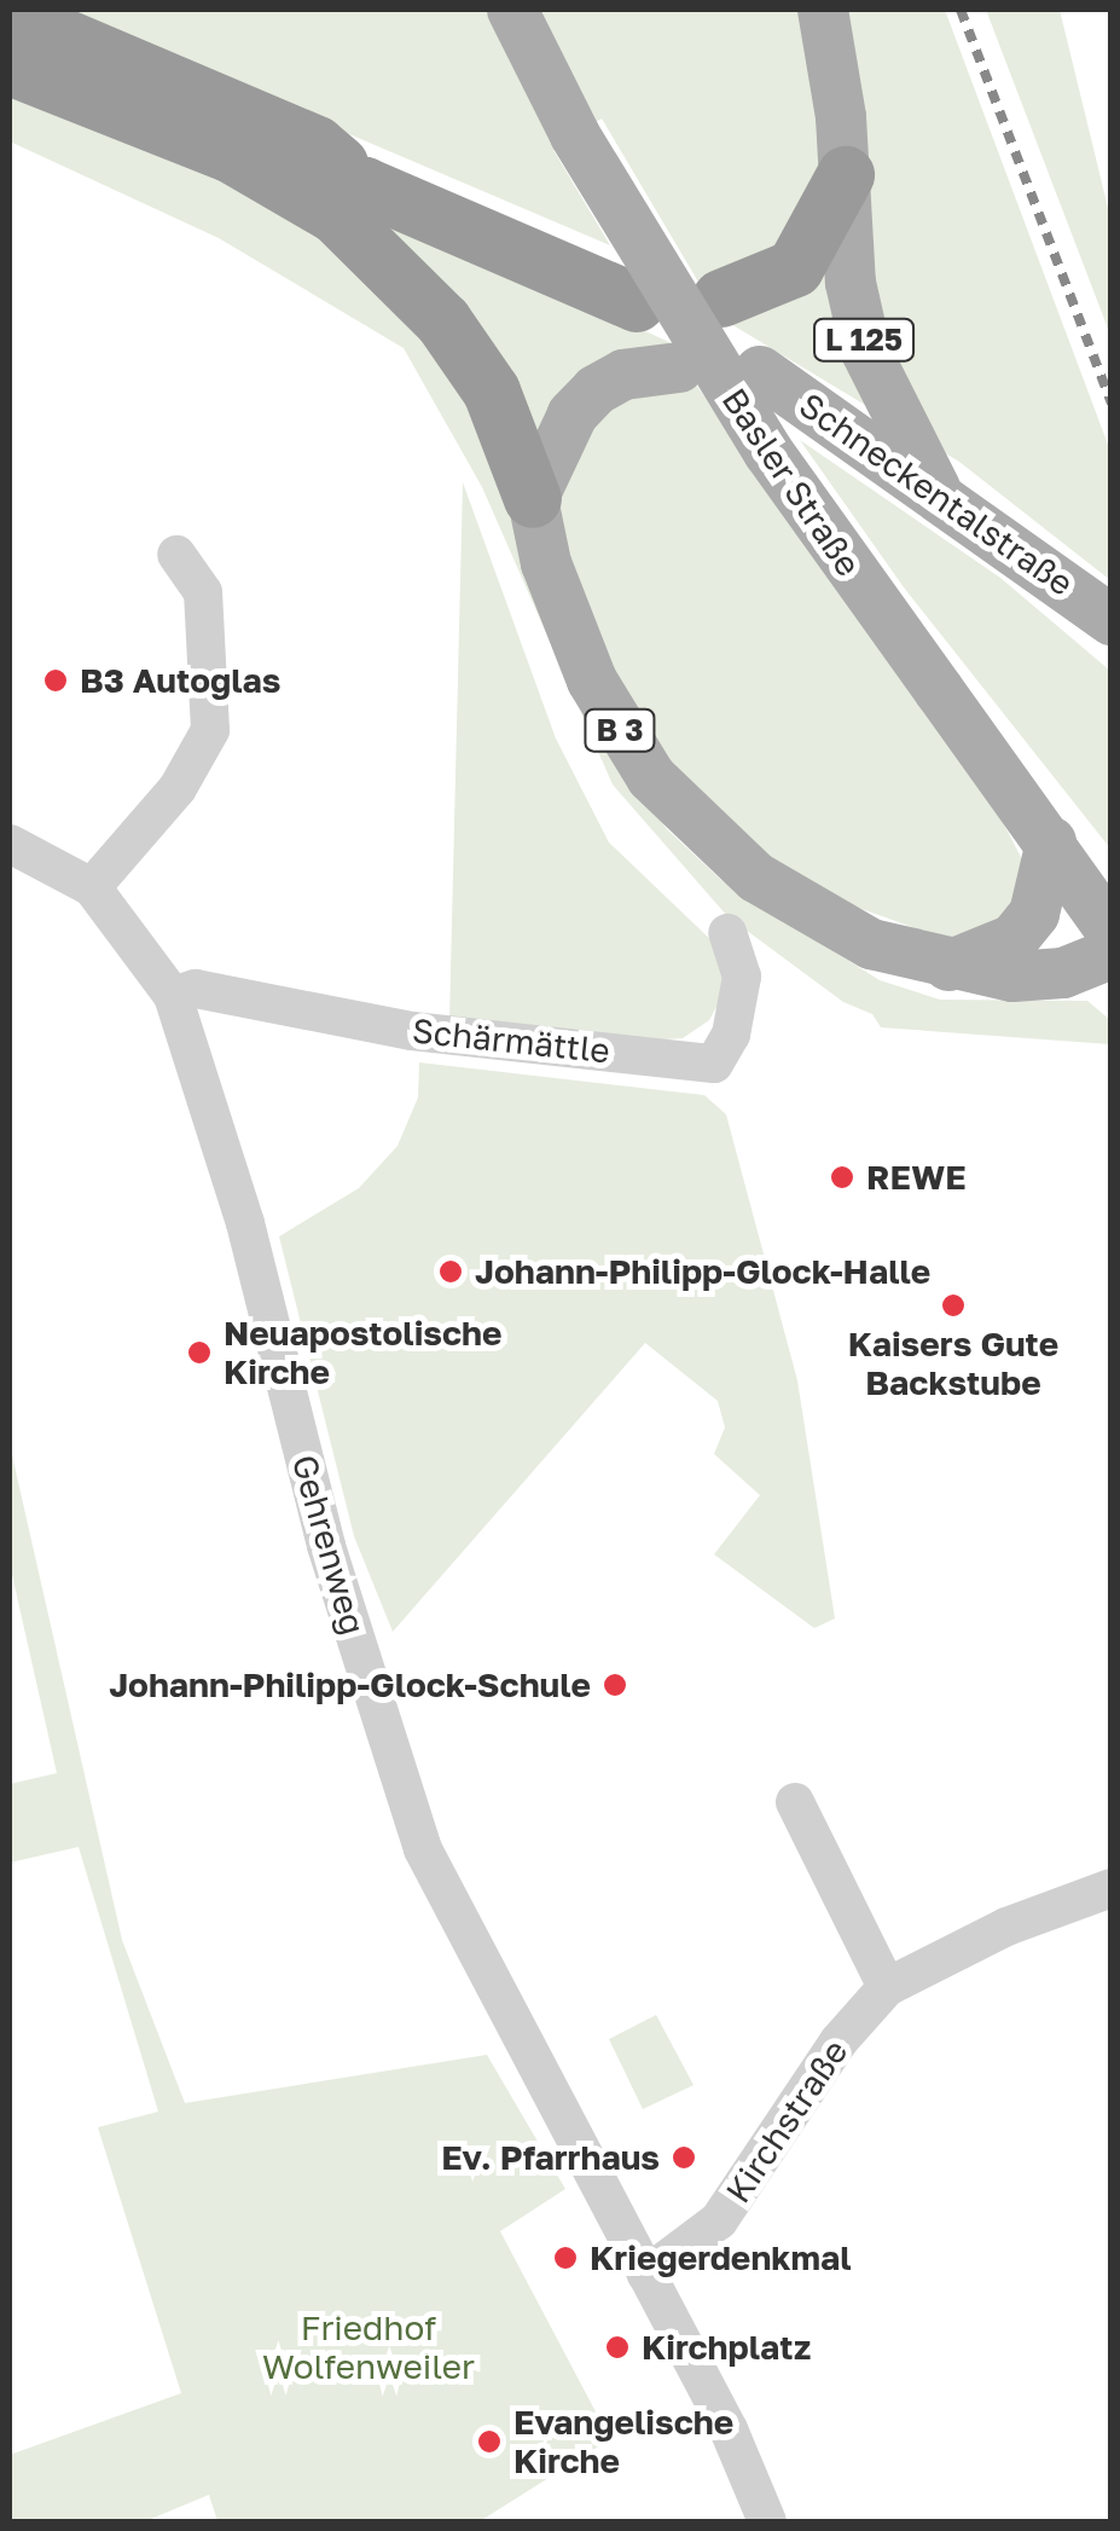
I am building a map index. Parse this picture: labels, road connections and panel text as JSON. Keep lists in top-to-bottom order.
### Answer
{
  "streets": {
    "highway": ["B 3"],
    "main road": ["L 125", "Basler Straße", "Schneckentalstraße"],
    "street": ["Schärmättle", "Gehrenweg", "Kirchstraße"]
  },
  "crossings": [
    ["L 125", "Schneckentalstraße"],
    ["Basler Straße", "B 3"],
    ["Schärmättle", "Gehrenweg"],
    ["Gehrenweg", "Kirchstraße"]
  ],
  "parks": ["Friedhof Wolfenweiler"],
  "places": [
    "B3 Autoglas",
    "REWE",
    "Johann-Philipp-Glock-Halle",
    "Kaisers Gute Backstube",
    "Neuapostolische Kirche",
    "Johann-Philipp-Glock-Schule",
    "Ev. Pfarrhaus",
    "Kriegerdenkmal",
    "Kirchplatz",
    "Evangelische Kirche"
  ]
}
